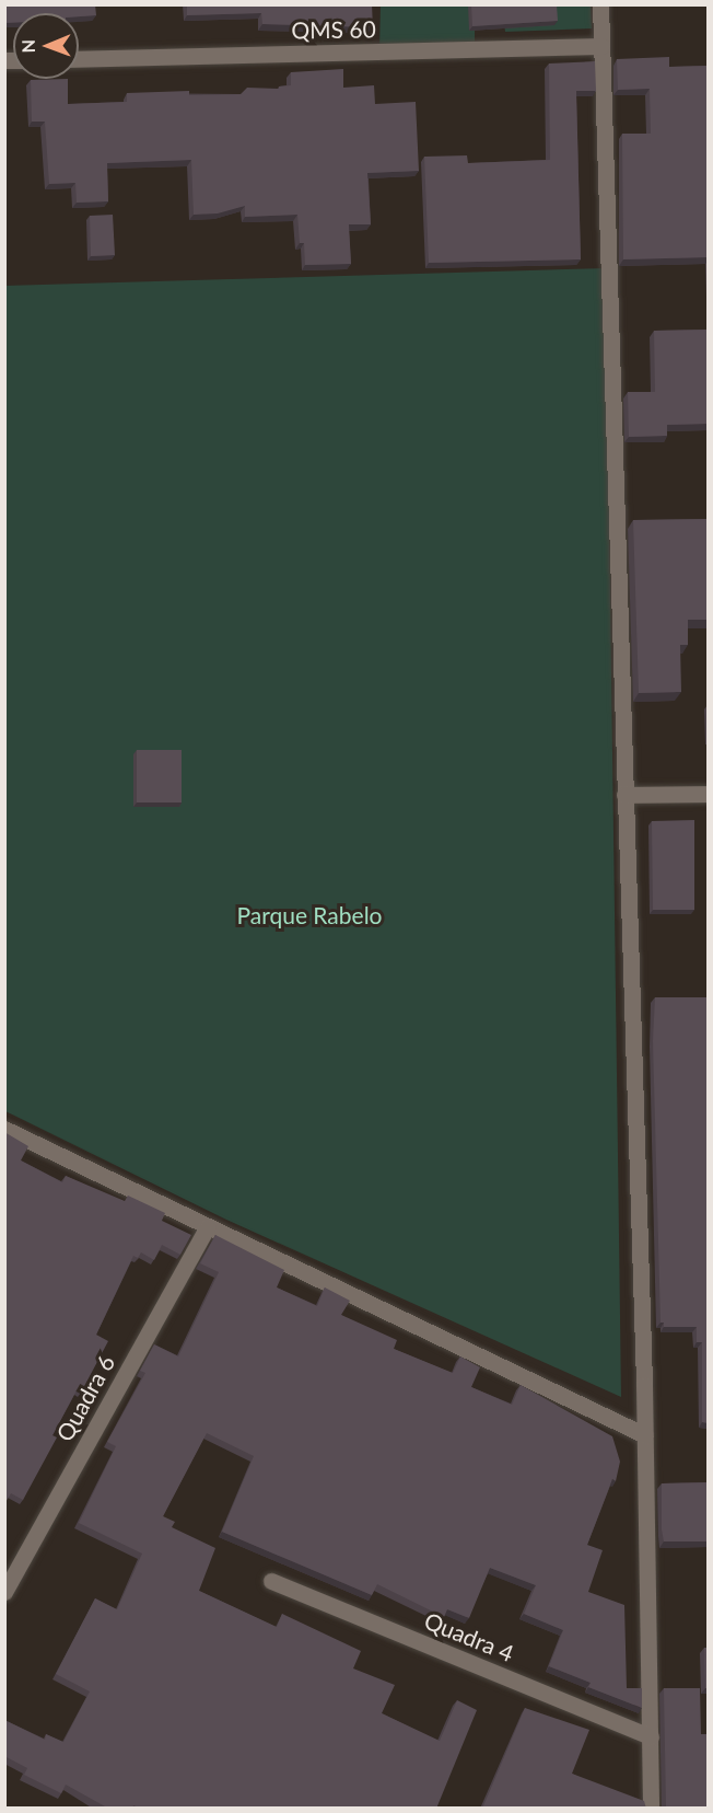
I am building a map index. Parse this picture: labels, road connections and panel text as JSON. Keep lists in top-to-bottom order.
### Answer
{
  "streets": {
    "street": ["QMS 60", "Quadra 6", "Quadra 4"]
  },
  "parks": ["Parque Rabelo"],
  "north": "left"
}
